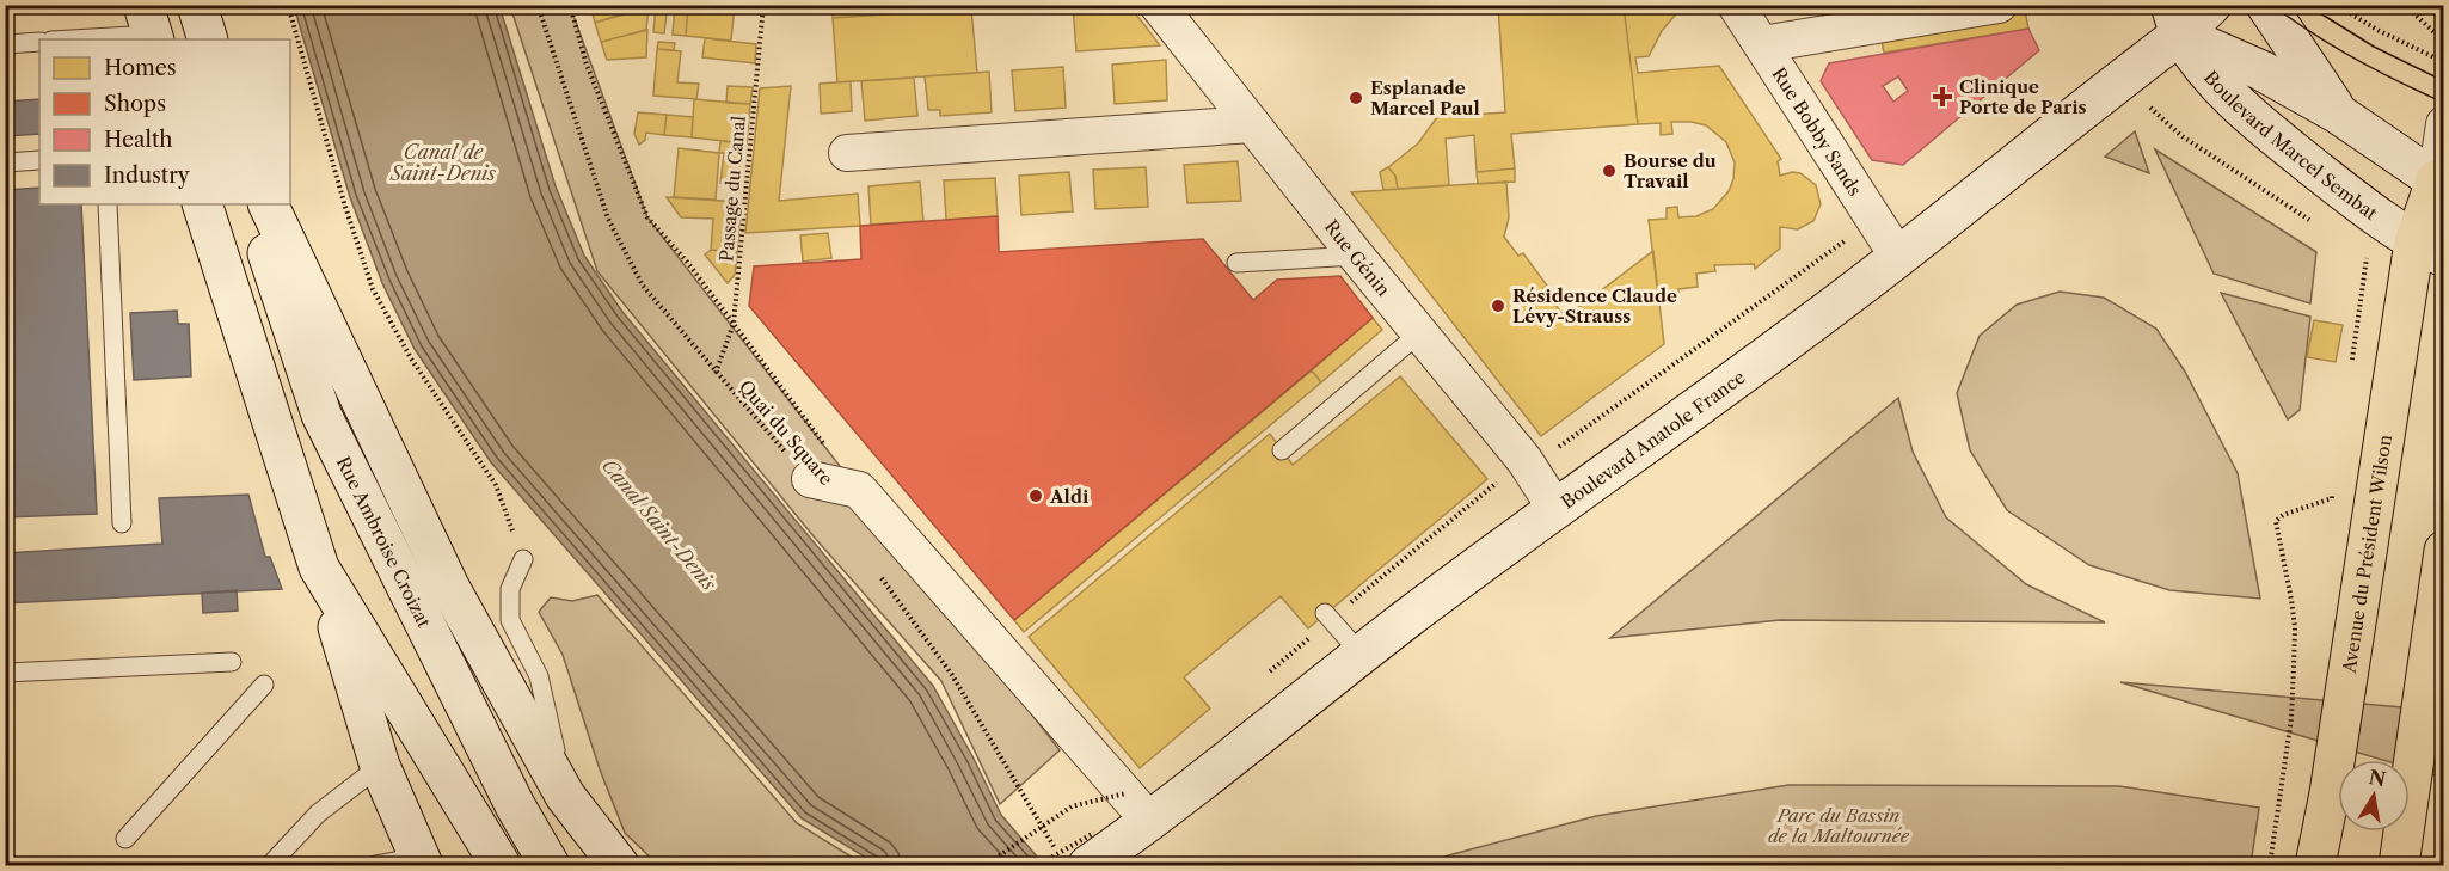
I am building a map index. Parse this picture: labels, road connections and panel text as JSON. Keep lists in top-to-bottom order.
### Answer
{
  "streets": {
    "main road": [
      "Boulevard Marcel Sembat",
      "Boulevard Anatole France",
      "Rue Ambroise Croizat",
      "Avenue du Président Wilson"
    ],
    "street": ["Rue Bobby Sands", "Rue Génin"],
    "path": ["Passage du Canal", "Quai du Square"]
  },
  "crossings": [
    ["Rue Bobby Sands", "Boulevard Anatole France"],
    ["Boulevard Marcel Sembat", "Boulevard Anatole France"],
    ["Boulevard Marcel Sembat", "Avenue du Président Wilson"],
    ["Passage du Canal", "Quai du Square"],
    ["Rue Génin", "Boulevard Anatole France"]
  ],
  "water": ["Canal de Saint-Denis", "Canal Saint-Denis"],
  "parks": ["Parc du Bassin de la Maltournée"],
  "places": {
    "health": ["Clinique Porte de Paris"],
    "other": [
      "Esplanade Marcel Paul",
      "Bourse du Travail",
      "Résidence Claude Lévy-Strauss",
      "Aldi"
    ]
  },
  "legend": [
    "Homes",
    "Shops",
    "Health",
    "Industry"
  ],
  "north": "top"
}
